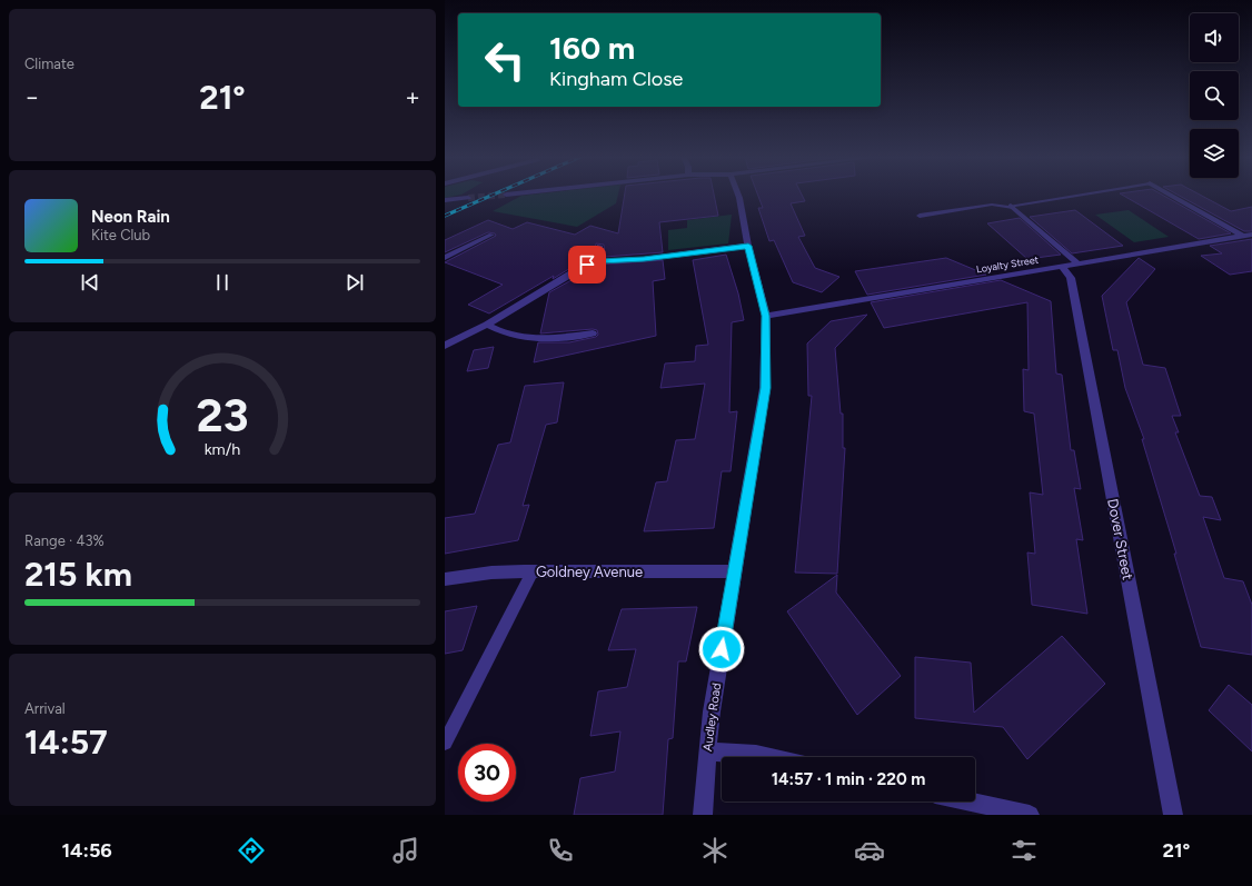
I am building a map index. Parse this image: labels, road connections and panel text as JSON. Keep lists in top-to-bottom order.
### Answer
{
  "streets": {
    "street": [
      "Loyalty Street",
      "Dover Street",
      "Goldney Avenue",
      "Audley Road"
    ]
  },
  "crossings": [
    ["Loyalty Street", "Dover Street"],
    ["Loyalty Street", "Audley Road"],
    ["Goldney Avenue", "Audley Road"]
  ],
  "page": {
    "tile": [
      "Climate",
      ["Range · 43%", "215 km"],
      ["Arrival", "14:57"]
    ],
    "turn": ["160 m", "Kingham Close"],
    "heat": ["−", "21°", "+"],
    "song": ["Neon Rain", "Kite Club"],
    "limit": "30",
    "trip": "14:57 · 1 min · 220 m",
    "tabs": ["14:56", "21°"],
    "gauge": ["23", "km/h"]
  }
}
